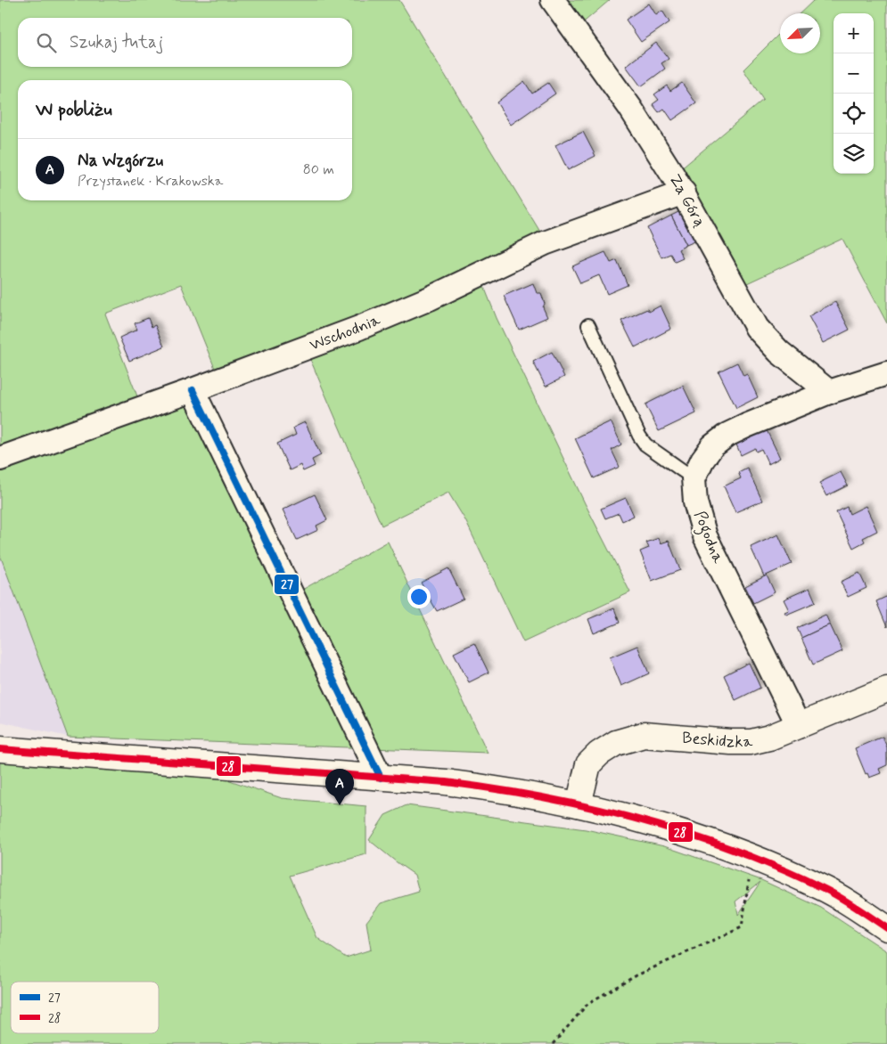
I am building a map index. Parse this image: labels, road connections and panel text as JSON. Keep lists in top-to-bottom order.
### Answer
{
  "streets": {
    "main road": ["Beskidzka"],
    "street": ["Za Górą", "Wschodnia", "Pogodna"]
  },
  "crossings": [
    ["Za Górą", "Wschodnia"],
    ["Pogodna", "Beskidzka"]
  ],
  "lines": ["transit line 27", "transit line 28"],
  "legend": ["27", "28"],
  "north": "bottom left",
  "page": {
    "map_buttons": ["+", "−"],
    "search": "Szukaj tutaj",
    "heading": "W pobliżu",
    "list": [
      {
        "mark": "A",
        "name": "Na Wzgórzu",
        "note": "Przystanek · Krakowska",
        "value": "80 m"
      }
    ],
    "pins": "A"
  }
}
